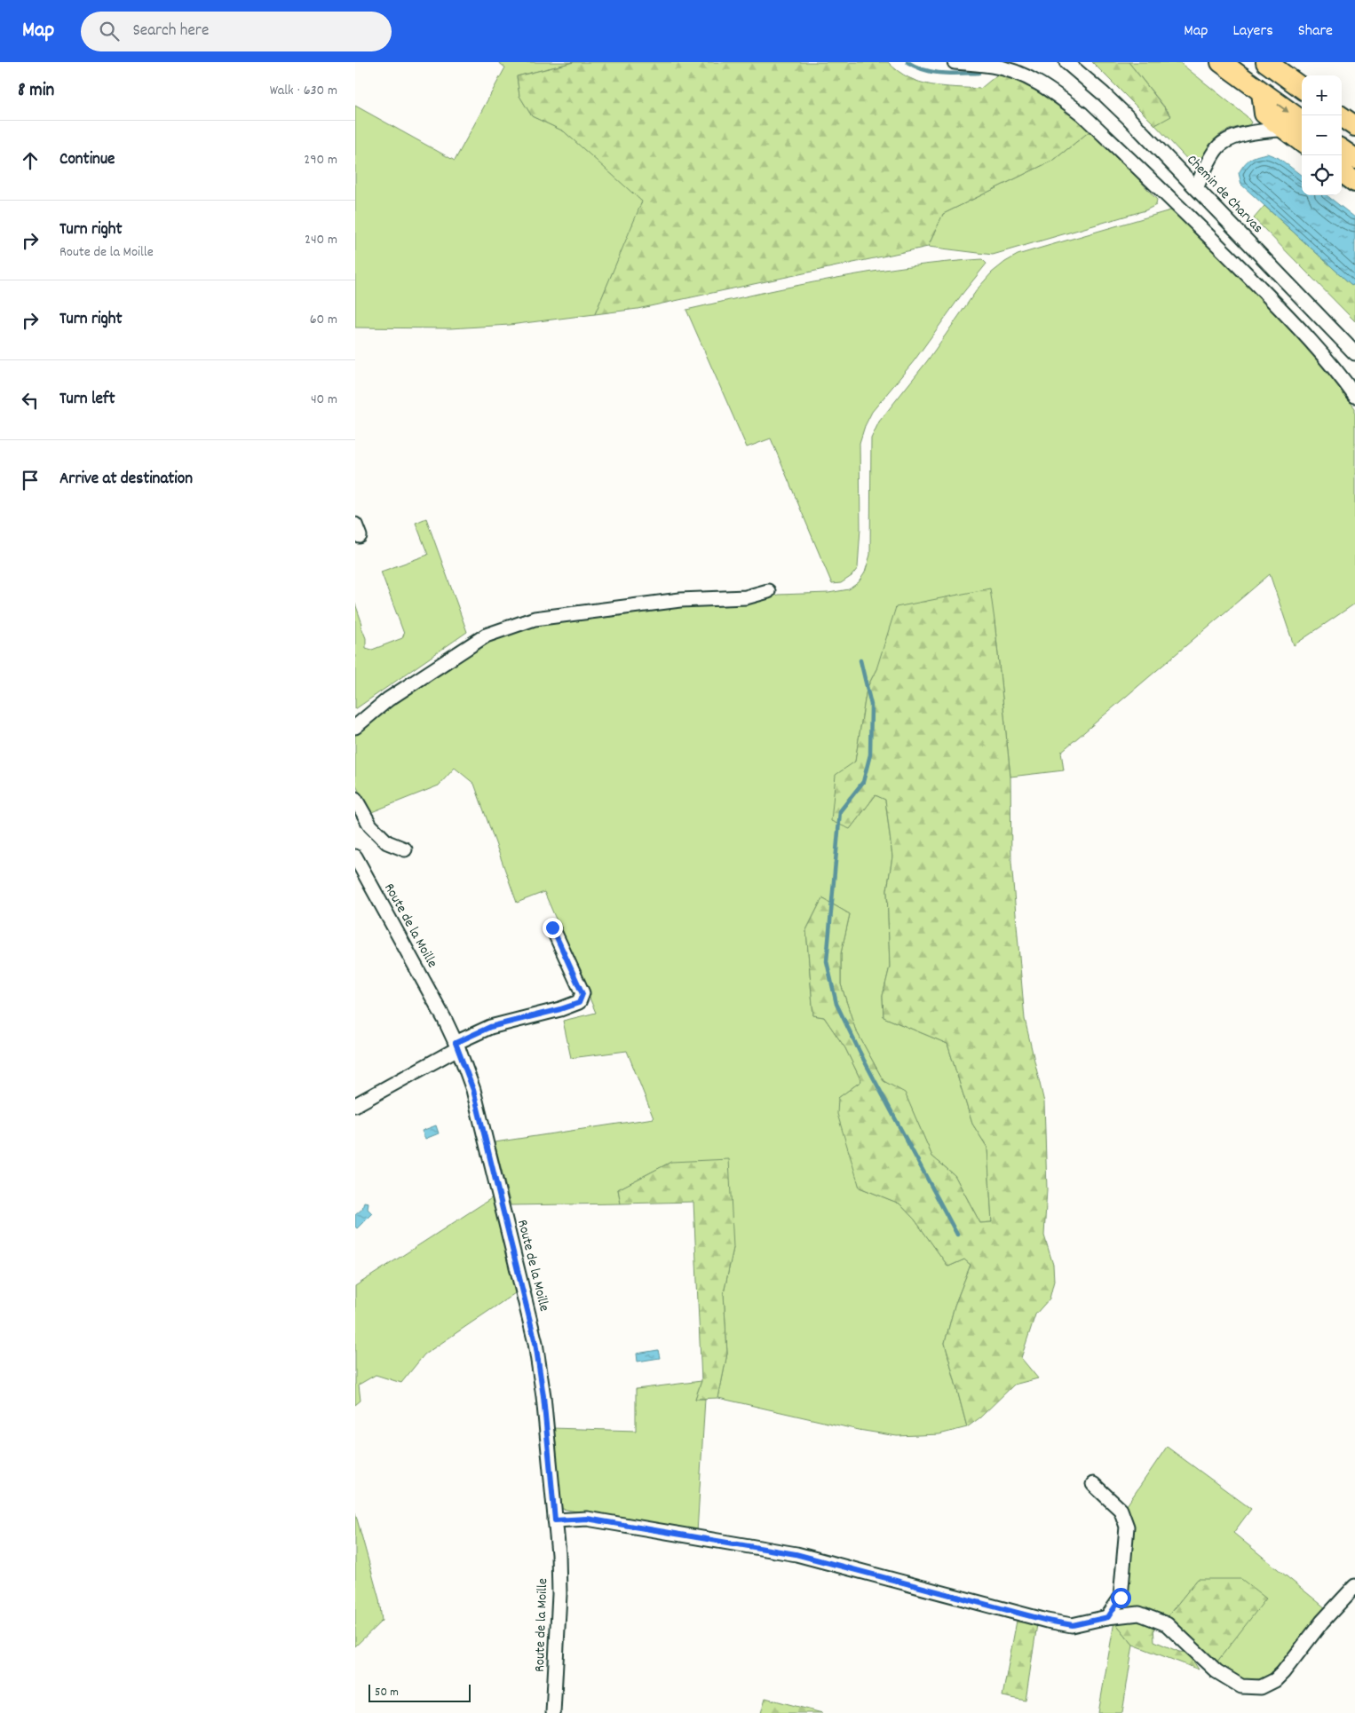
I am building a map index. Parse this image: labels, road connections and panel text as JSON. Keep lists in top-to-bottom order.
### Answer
{
  "streets": {
    "street": ["Chemin de Charvas", "Route de la Moille"]
  },
  "scale_bar": "50 m",
  "page": {
    "header": "Map",
    "search": "Search here",
    "nav": ["Map", "Layers", "Share"],
    "heading": ["8 min", "Walk · 630 m"],
    "map_buttons": ["+", "−"],
    "list": [
      ["Continue", "290 m"],
      ["Turn right", "Route de la Moille", "240 m"],
      ["Turn right", "60 m"],
      ["Turn left", "40 m"],
      "Arrive at destination"
    ],
    "scale": "50 m"
  }
}
